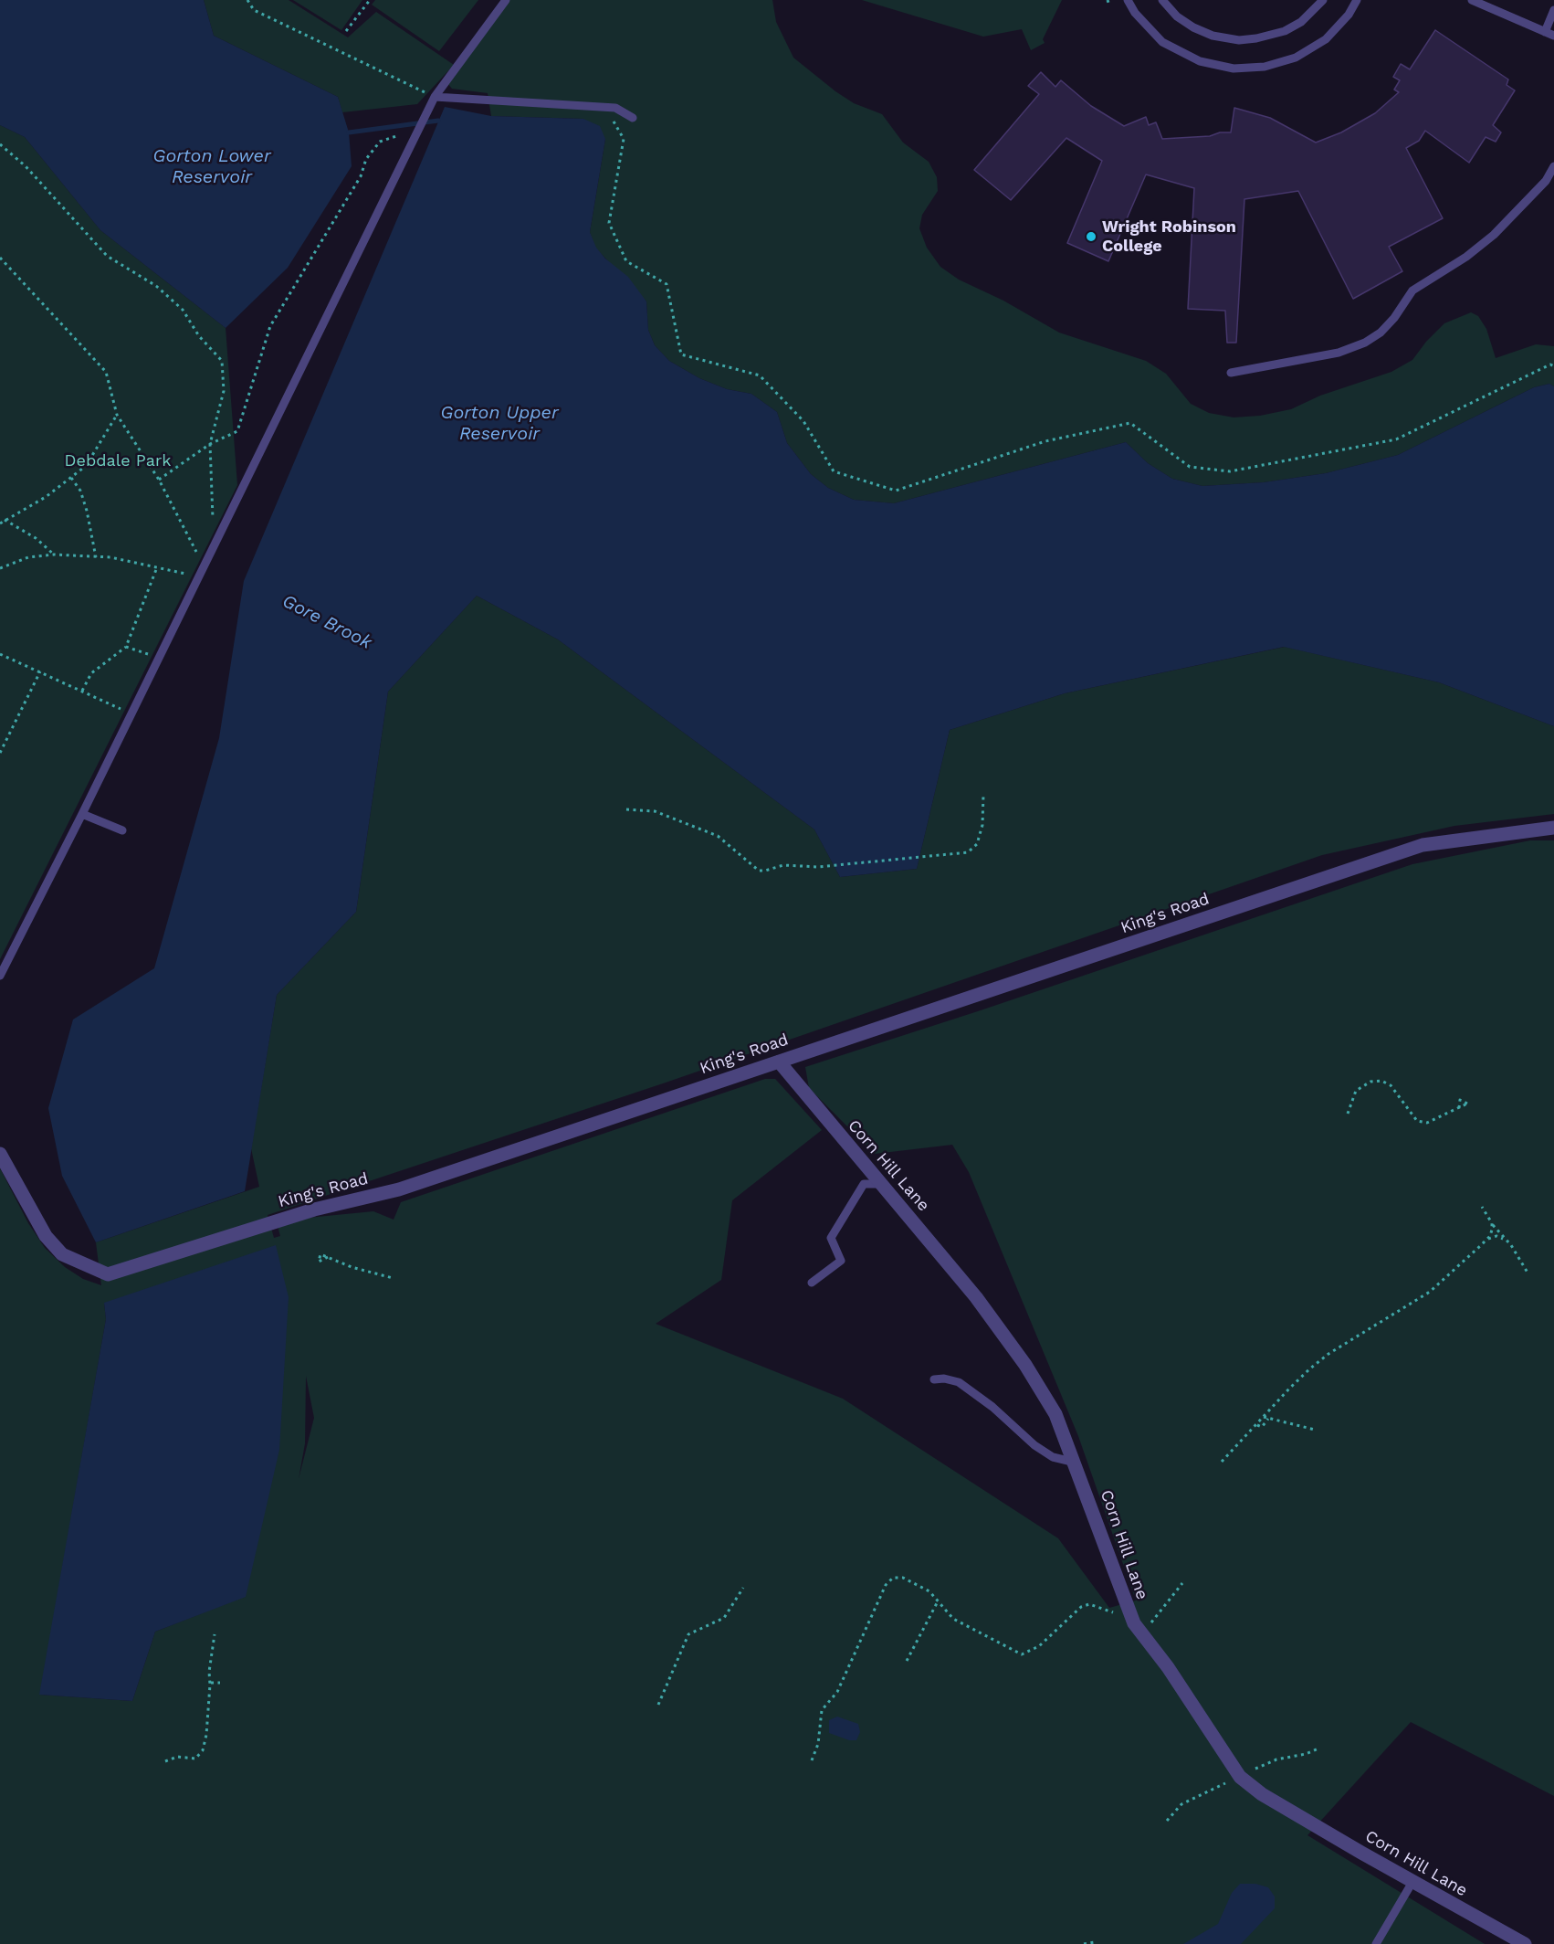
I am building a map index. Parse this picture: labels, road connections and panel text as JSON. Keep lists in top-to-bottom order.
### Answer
{
  "streets": {
    "street": ["King's Road", "Corn Hill Lane"]
  },
  "crossings": [
    ["King's Road", "Corn Hill Lane"]
  ],
  "water": ["Gorton Lower Reservoir", "Gorton Upper Reservoir", "Gore Brook"],
  "parks": ["Debdale Park"],
  "places": ["Wright Robinson College"]
}
